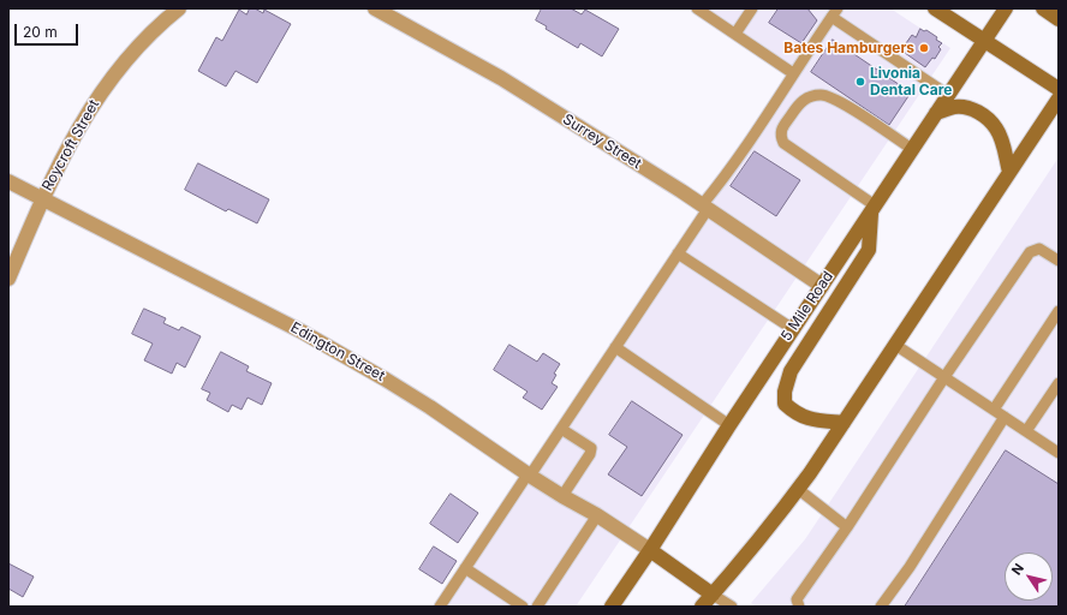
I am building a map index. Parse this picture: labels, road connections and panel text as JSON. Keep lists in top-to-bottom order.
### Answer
{
  "streets": {
    "main road": ["5 Mile Road"],
    "street": ["Surrey Street", "Roycroft Street", "Edington Street"]
  },
  "crossings": [
    ["Surrey Street", "5 Mile Road"],
    ["Roycroft Street", "Edington Street"],
    ["5 Mile Road", "Edington Street"]
  ],
  "places": ["Bates Hamburgers", "Livonia Dental Care"],
  "scale_bar": "20 m",
  "north": "top left"
}
